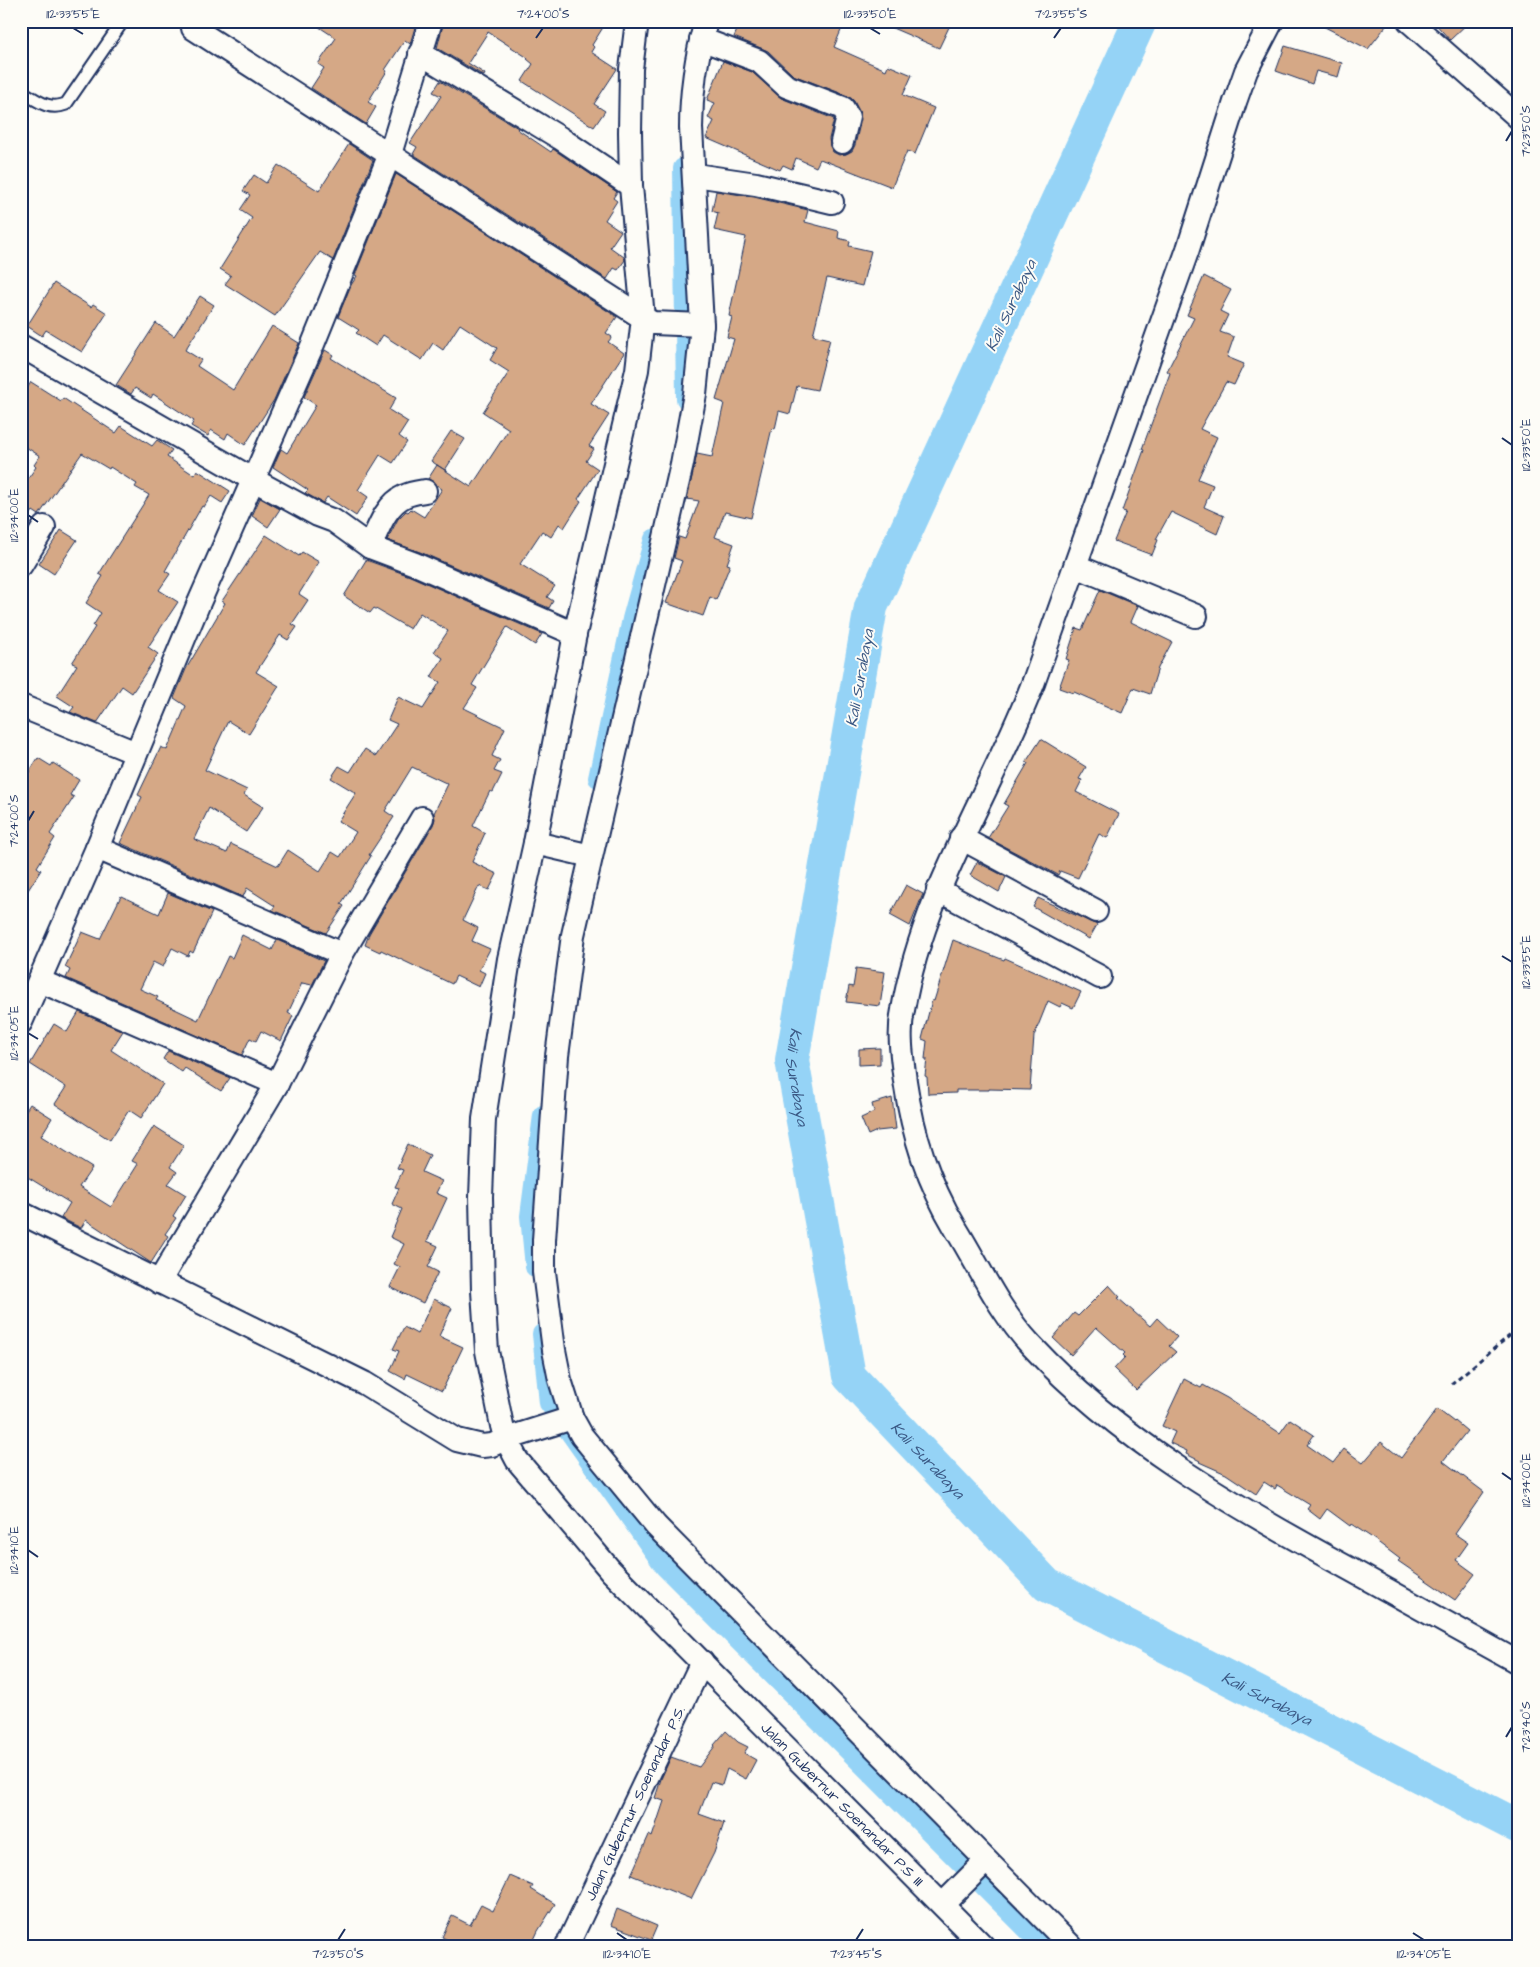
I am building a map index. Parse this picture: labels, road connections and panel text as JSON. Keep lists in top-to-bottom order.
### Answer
{
  "streets": {
    "street": ["Jalan Gubernur Soenandar P.S III", "Jalan Gubernur Soenandar P.S."]
  },
  "crossings": [
    ["Jalan Gubernur Soenandar P.S III", "Jalan Gubernur Soenandar P.S."]
  ],
  "water": ["Kali Surabaya"],
  "coordinates": [
    "112°33'55\"E",
    "7°24'00\"S",
    "112°33'50\"E",
    "7°23'55\"S",
    "7°23'50\"S",
    "112°34'00\"E",
    "112°34'05\"E",
    "112°34'10\"E",
    "7°23'40\"S",
    "7°23'45\"S"
  ]
}
